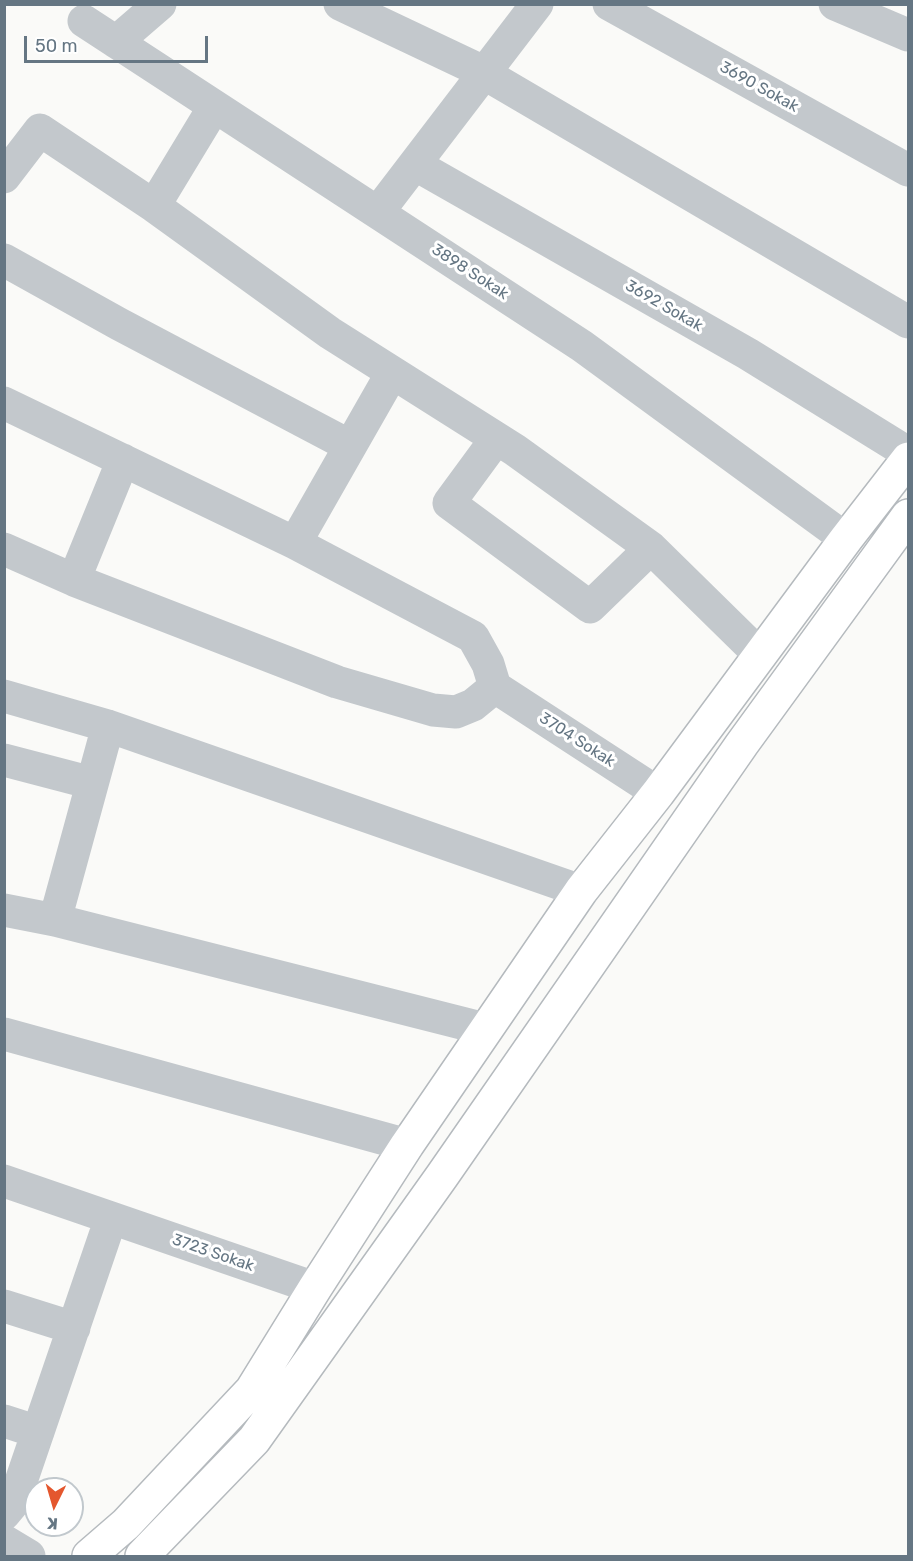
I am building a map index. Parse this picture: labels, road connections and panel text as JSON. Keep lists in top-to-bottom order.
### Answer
{
  "streets": {
    "street": [
      "3690 Sokak",
      "3898 Sokak",
      "3692 Sokak",
      "3704 Sokak",
      "3723 Sokak"
    ]
  },
  "scale_bar": "50 m",
  "north": "bottom"
}
